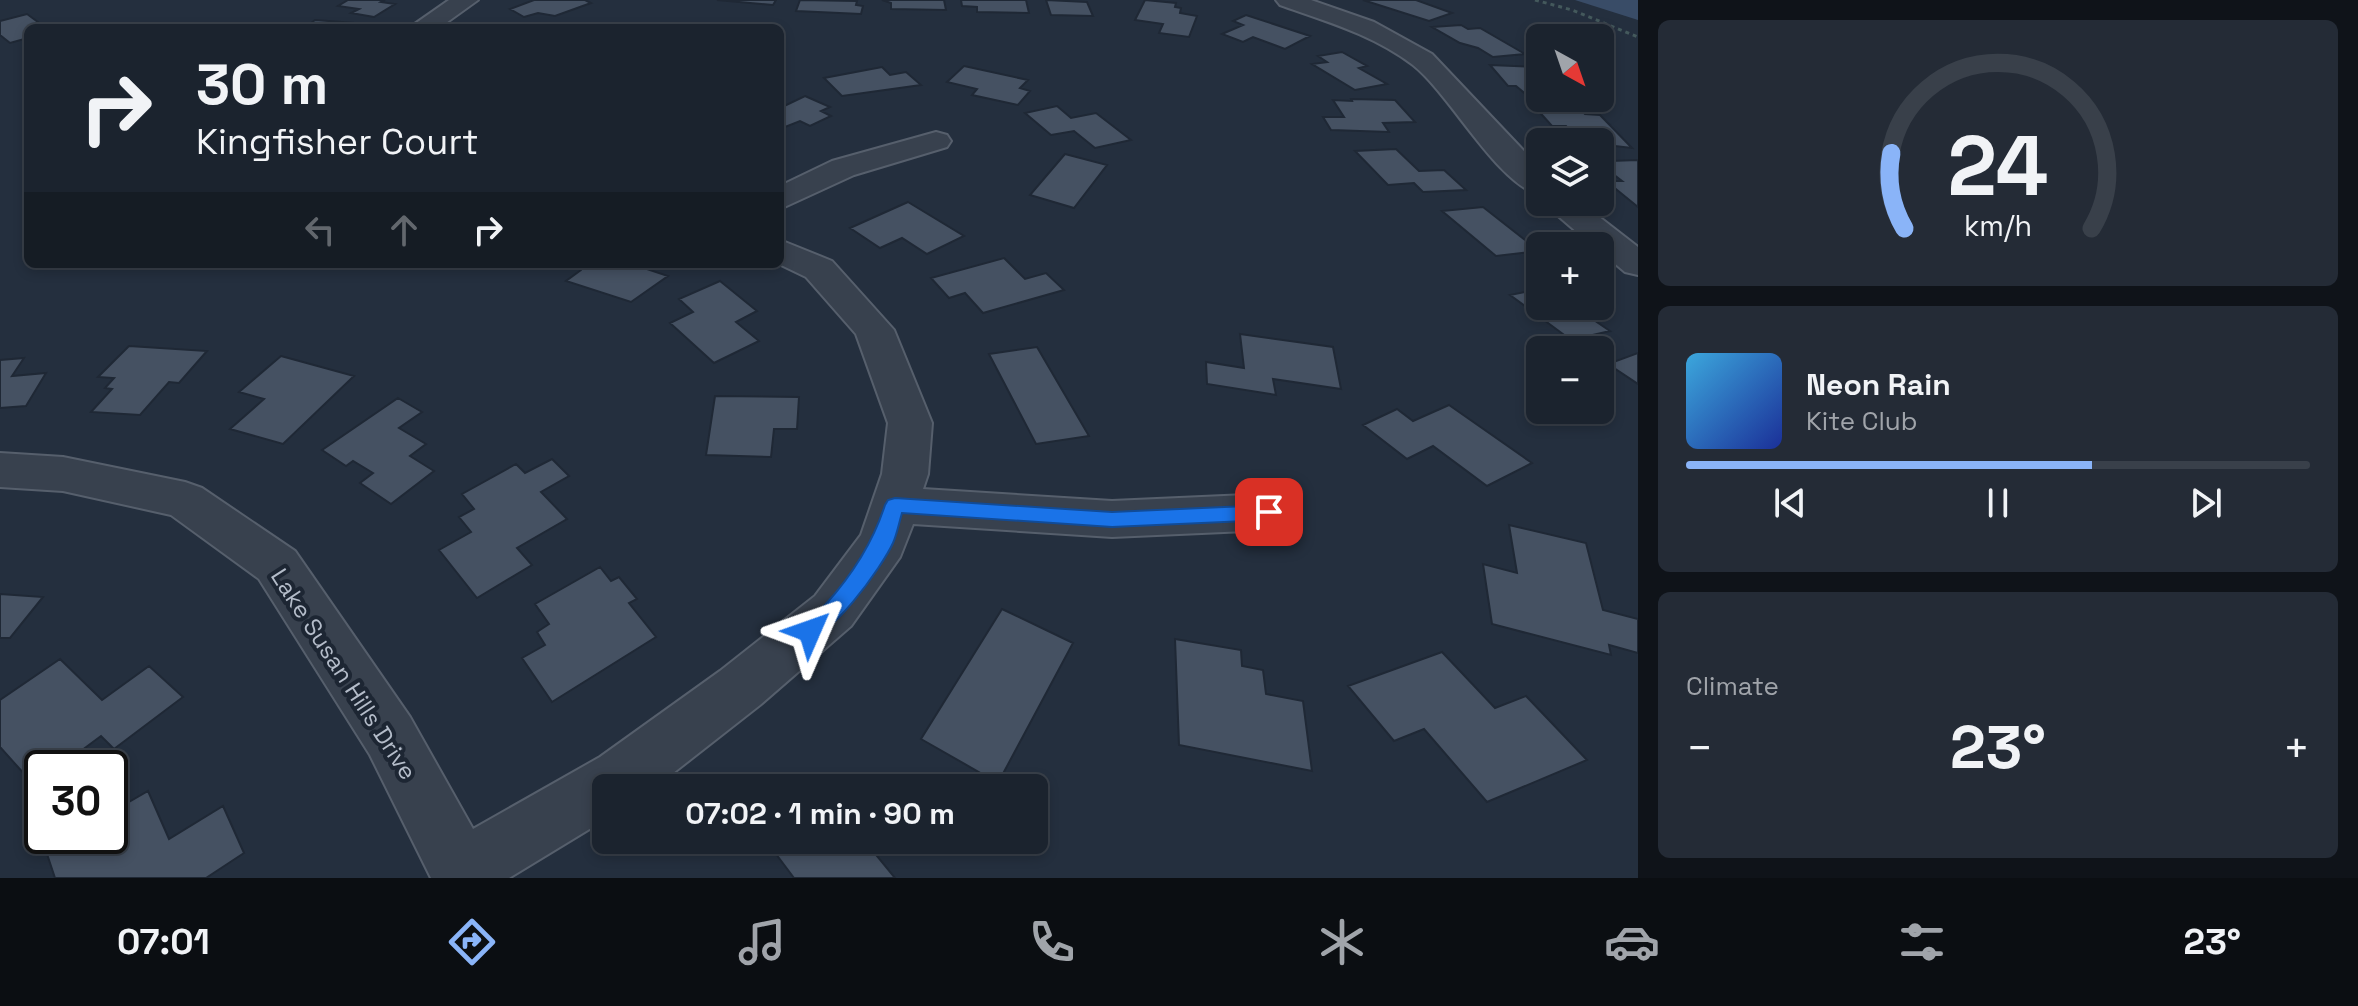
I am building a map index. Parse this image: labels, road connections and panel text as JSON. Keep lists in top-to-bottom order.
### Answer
{
  "streets": {
    "street": ["Lake Susan Hills Drive"]
  },
  "north": "bottom right",
  "page": {
    "map_buttons": ["+", "−"],
    "turn": ["30 m", "Kingfisher Court"],
    "song": ["Neon Rain", "Kite Club"],
    "tile": "Climate",
    "heat": ["−", "23°", "+"],
    "limit": "30",
    "trip": "07:02 · 1 min · 90 m",
    "tabs": ["07:01", "23°"],
    "gauge": ["24", "km/h"]
  }
}
